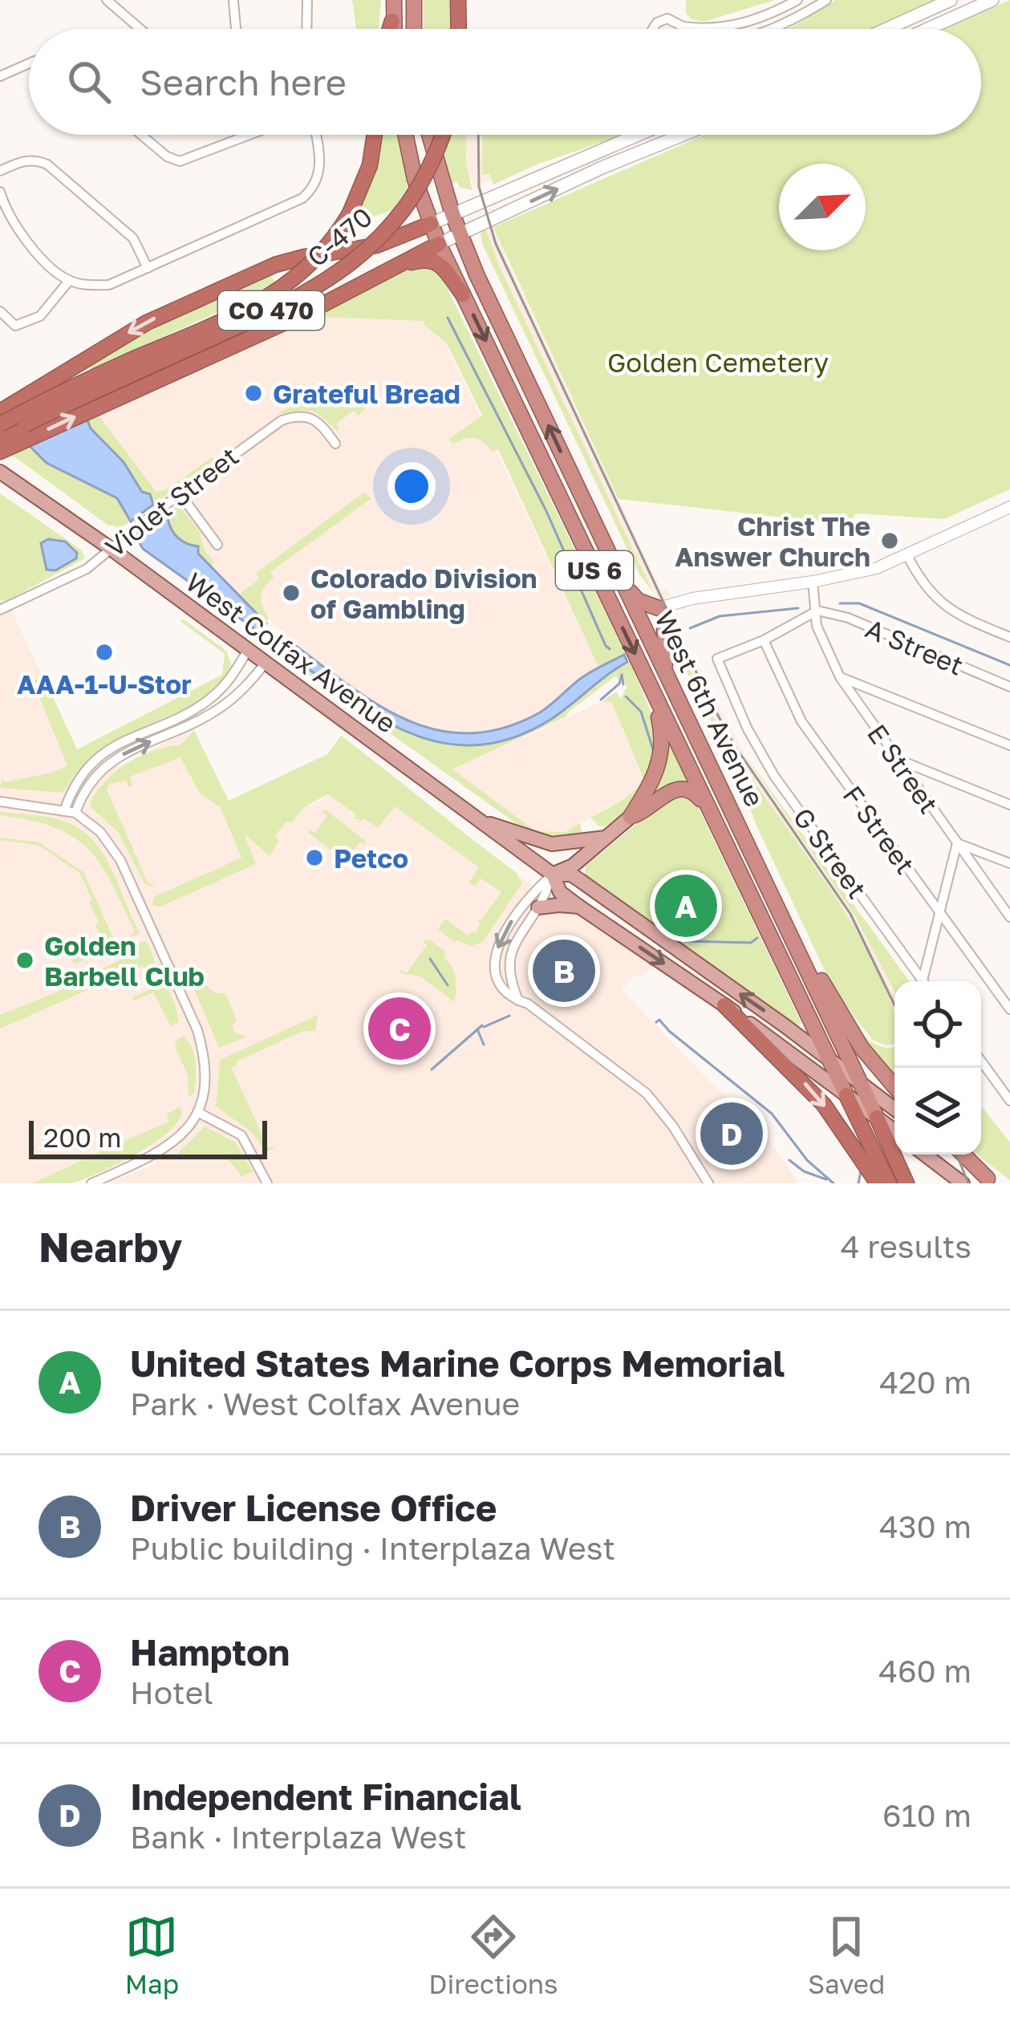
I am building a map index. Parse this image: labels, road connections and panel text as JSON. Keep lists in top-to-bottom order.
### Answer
{
  "streets": {
    "highway": [
      "C-470",
      "CO 470",
      "US 6",
      "West 6th Avenue"
    ],
    "main road": ["West Colfax Avenue"],
    "street": [
      "Violet Street",
      "A Street",
      "E Street",
      "F Street",
      "G Street"
    ]
  },
  "crossings": [
    ["Violet Street", "West Colfax Avenue"],
    ["US 6", "West Colfax Avenue"],
    ["US 6", "West 6th Avenue"],
    ["A Street", "E Street"],
    ["West Colfax Avenue", "West 6th Avenue"],
    ["F Street", "G Street"]
  ],
  "parks": ["Golden Cemetery"],
  "places": [
    "Grateful Bread",
    "Christ The Answer Church",
    "Colorado Division of Gambling",
    "AAA-1-U-Stor",
    "Petco",
    "Golden Barbell Club"
  ],
  "scale_bar": "200 m",
  "north": "top right",
  "page": {
    "search": "Search here",
    "pins": [
      "A",
      "B",
      "C",
      "D"
    ],
    "scale": "200 m",
    "heading": ["Nearby", "4 results"],
    "list": [
      {
        "mark": "A",
        "name": "United States Marine Corps Memorial",
        "note": "Park · West Colfax Avenue",
        "value": "420 m"
      },
      {
        "mark": "B",
        "name": "Driver License Office",
        "note": "Public building · Interplaza West",
        "value": "430 m"
      },
      {
        "mark": "C",
        "name": "Hampton",
        "note": "Hotel",
        "value": "460 m"
      },
      {
        "mark": "D",
        "name": "Independent Financial",
        "note": "Bank · Interplaza West",
        "value": "610 m"
      }
    ],
    "nav": ["Map", "Directions", "Saved"]
  }
}
